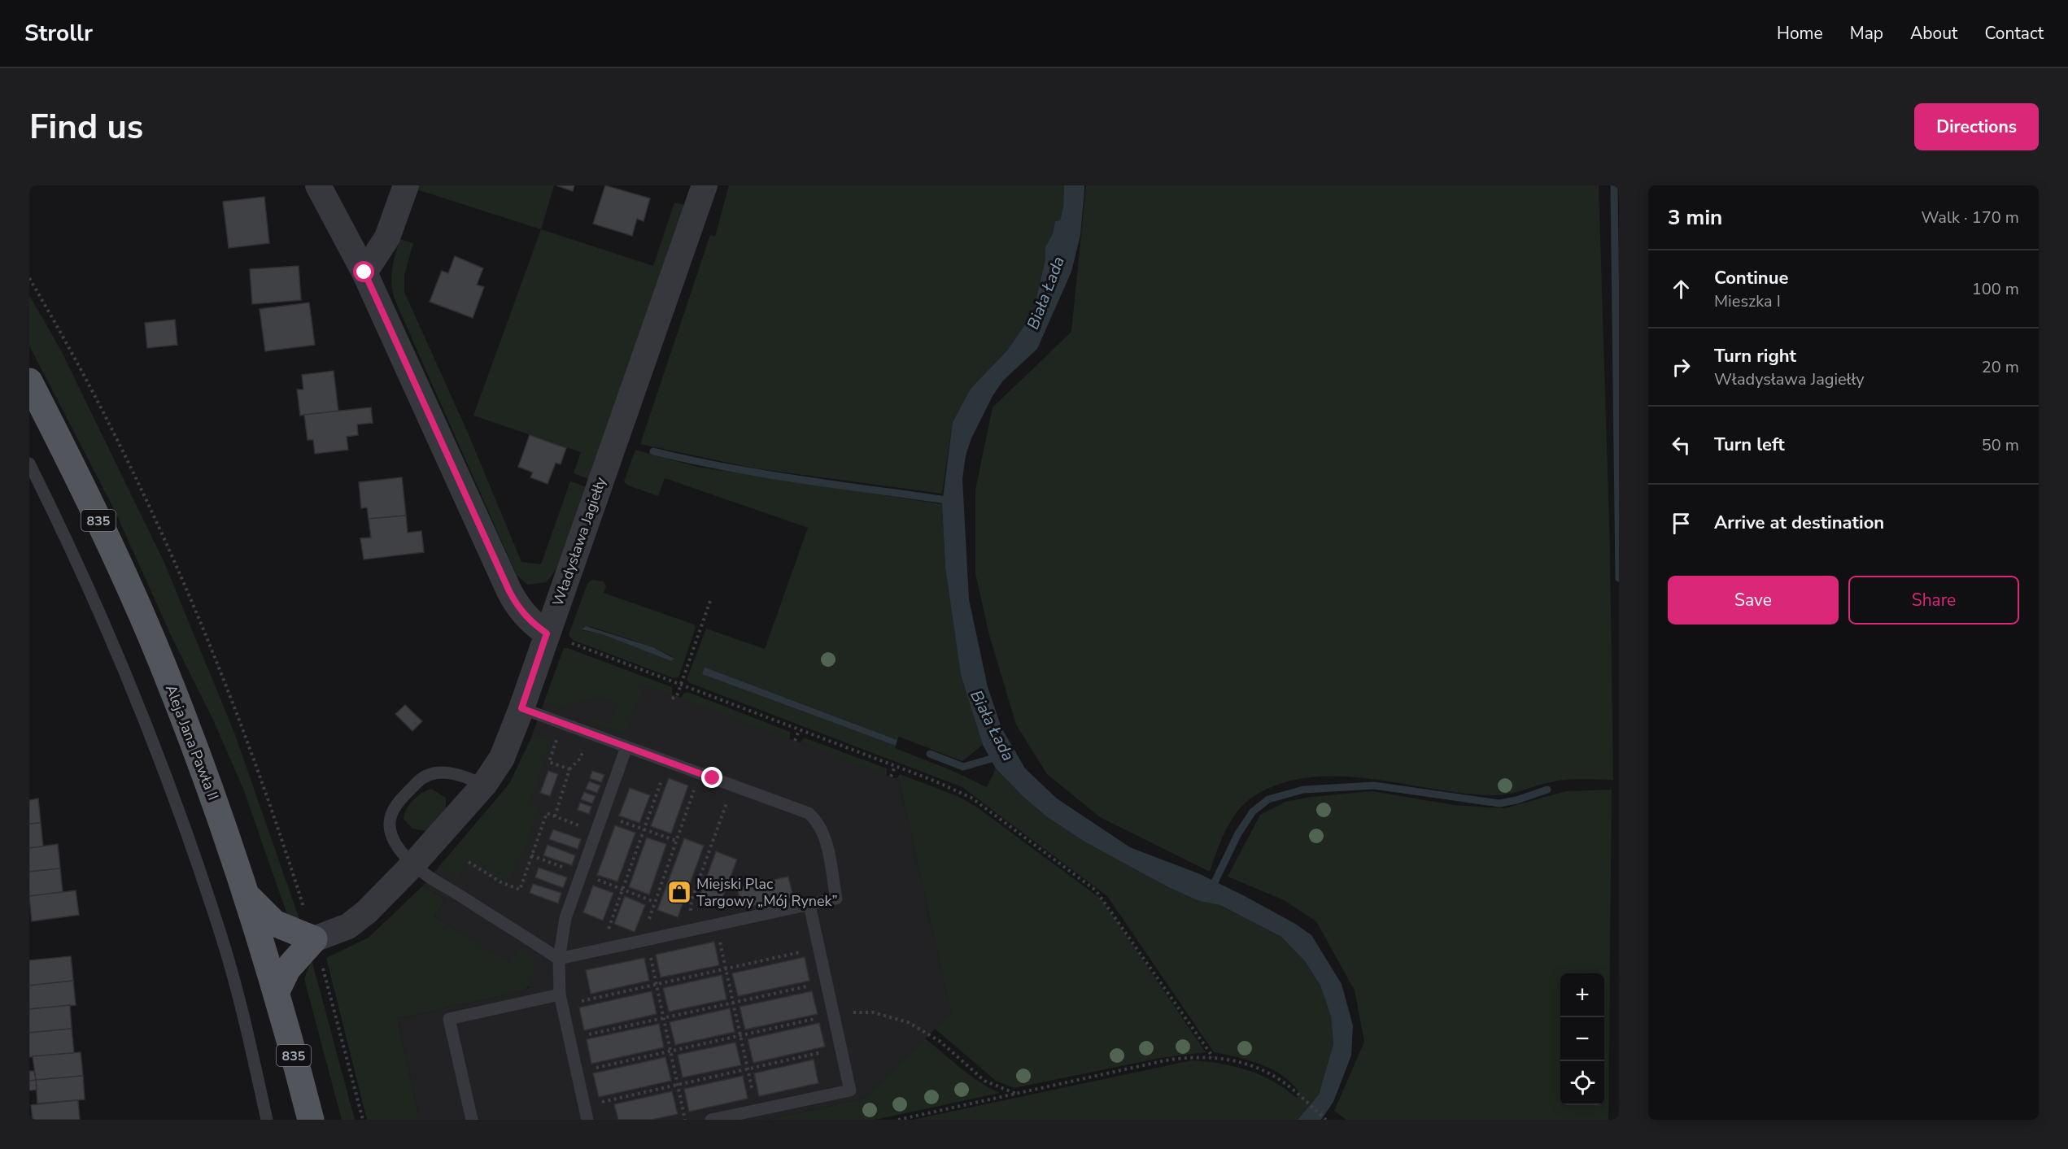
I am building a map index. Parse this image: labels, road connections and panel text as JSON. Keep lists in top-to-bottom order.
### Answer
{
  "streets": {
    "main road": ["835", "Aleja Jana Pawła II"],
    "street": ["Władysława Jagiełły"]
  },
  "water": ["Biała Łada"],
  "places": {
    "shop": ["Miejski Plac Targowy „Mój Rynek”"]
  },
  "page": {
    "header": "Strollr",
    "nav": [
      "Home",
      "Map",
      "About",
      "Contact"
    ],
    "buttons": [
      "Directions",
      ["Save", "Share"]
    ],
    "title": "Find us",
    "heading": ["3 min", "Walk · 170 m"],
    "list": [
      ["Continue", "Mieszka I", "100 m"],
      ["Turn right", "Władysława Jagiełły", "20 m"],
      ["Turn left", "50 m"],
      "Arrive at destination"
    ],
    "map_buttons": ["+", "−"]
  }
}
